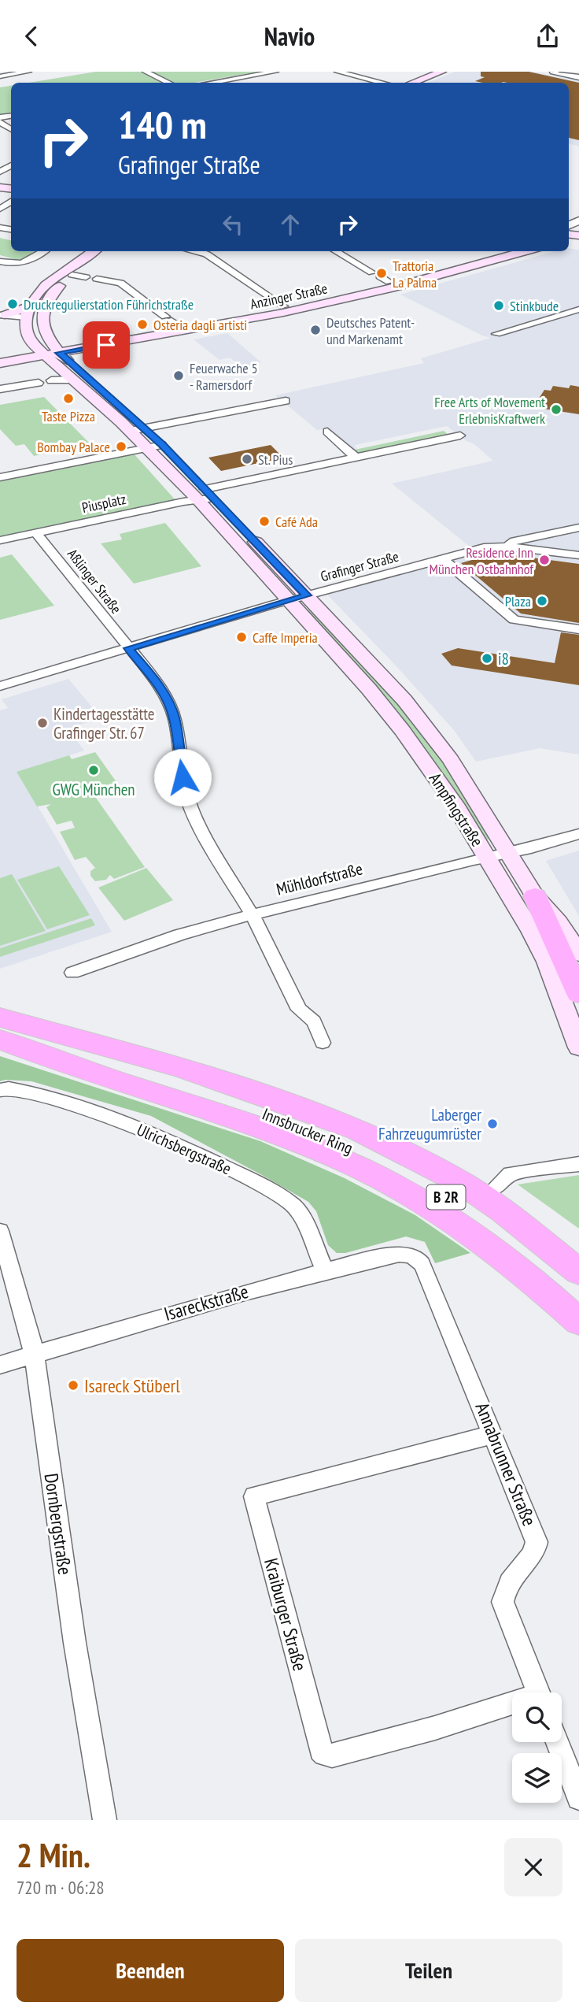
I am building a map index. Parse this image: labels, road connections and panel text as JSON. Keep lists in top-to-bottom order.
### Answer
{
  "streets": {
    "highway": ["Innsbrucker Ring", "B 2R"],
    "main road": ["Anzinger Straße", "Ampfingstraße"],
    "street": [
      "Piusplatz",
      "Grafinger Straße",
      "Aßlinger Straße",
      "Mühldorfstraße",
      "Ulrichsbergstraße",
      "Isareckstraße",
      "Annabrunner Straße",
      "Dornbergstraße",
      "Kraiburger Straße"
    ]
  },
  "crossings": [
    ["Piusplatz", "Aßlinger Straße"],
    ["Grafinger Straße", "Aßlinger Straße"],
    ["Grafinger Straße", "Ampfingstraße"],
    ["Ampfingstraße", "Mühldorfstraße"],
    ["Ulrichsbergstraße", "Isareckstraße"],
    ["Isareckstraße", "Annabrunner Straße"],
    ["Isareckstraße", "Dornbergstraße"],
    ["Annabrunner Straße", "Kraiburger Straße"]
  ],
  "places": [
    "Trattoria La Palma",
    "Druckregulierstation Führichstraße",
    "Stinkbude",
    "Osteria dagli artisti",
    "Deutsches Patent- und Markenamt",
    "Feuerwache 5 - Ramersdorf",
    "Taste Pizza",
    "Free Arts of Movement ErlebnisKraftwerk",
    "Bombay Palace",
    "St. Pius",
    "Café Ada",
    "Residence Inn München Ostbahnhof",
    "Plaza",
    "Caffe Imperia",
    "i8",
    "Kindertagesstätte Grafinger Str. 67",
    "GWG München",
    "Laberger Fahrzeugumrüster",
    "Isareck Stüberl"
  ],
  "page": {
    "header": "Navio",
    "turn": ["140 m", "Grafinger Straße"],
    "heading": ["2 Min.", "720 m · 06:28"],
    "buttons": ["Beenden", "Teilen"]
  }
}
